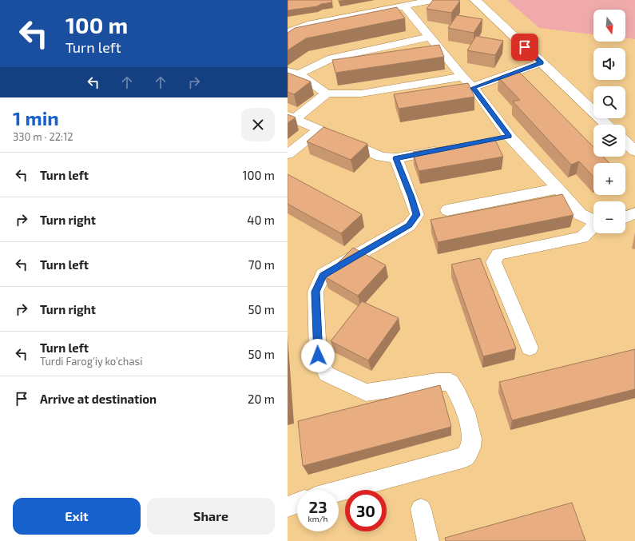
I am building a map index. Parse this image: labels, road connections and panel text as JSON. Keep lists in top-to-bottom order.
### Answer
{
  "north": "bottom",
  "page": {
    "turn": ["100 m", "Turn left"],
    "map_buttons": ["+", "−"],
    "heading": ["1 min", "330 m · 22:12"],
    "list": [
      {
        "name": "Turn left",
        "value": "100 m"
      },
      {
        "name": "Turn right",
        "value": "40 m"
      },
      {
        "name": "Turn left",
        "value": "70 m"
      },
      {
        "name": "Turn right",
        "value": "50 m"
      },
      {
        "name": "Turn left",
        "note": "Turdi Farog'iy ko'chasi",
        "value": "50 m"
      },
      {
        "name": "Arrive at destination",
        "value": "20 m"
      }
    ],
    "speed": "23 km/h",
    "limit": "30",
    "buttons": ["Exit", "Share"]
  }
}
